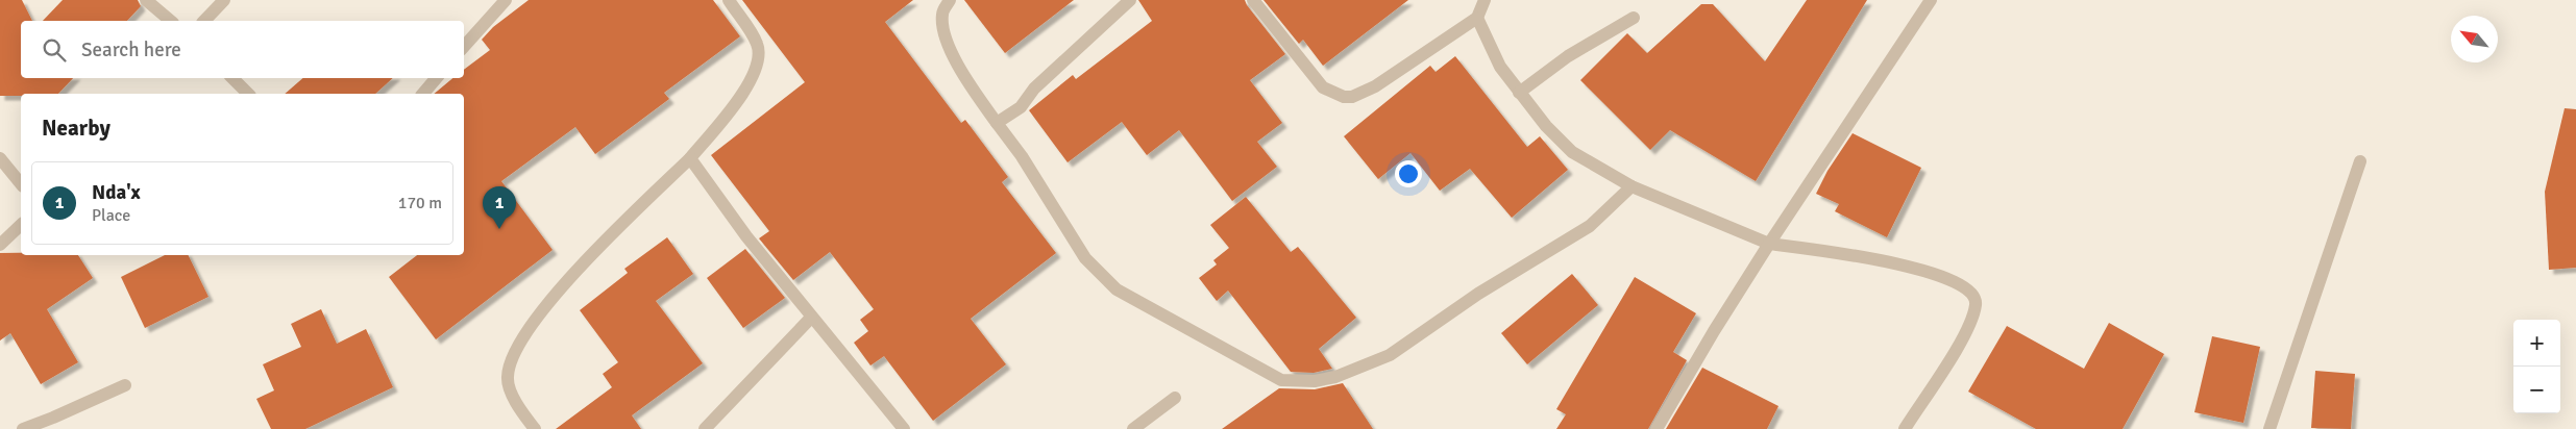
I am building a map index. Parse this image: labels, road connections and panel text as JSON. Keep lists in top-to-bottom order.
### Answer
{
  "north": "top left",
  "page": {
    "search": "Search here",
    "heading": "Nearby",
    "list": [
      {
        "mark": "1",
        "name": "Nda'x",
        "note": "Place",
        "value": "170 m"
      }
    ],
    "pins": "1",
    "map_buttons": ["+", "−"]
  }
}
